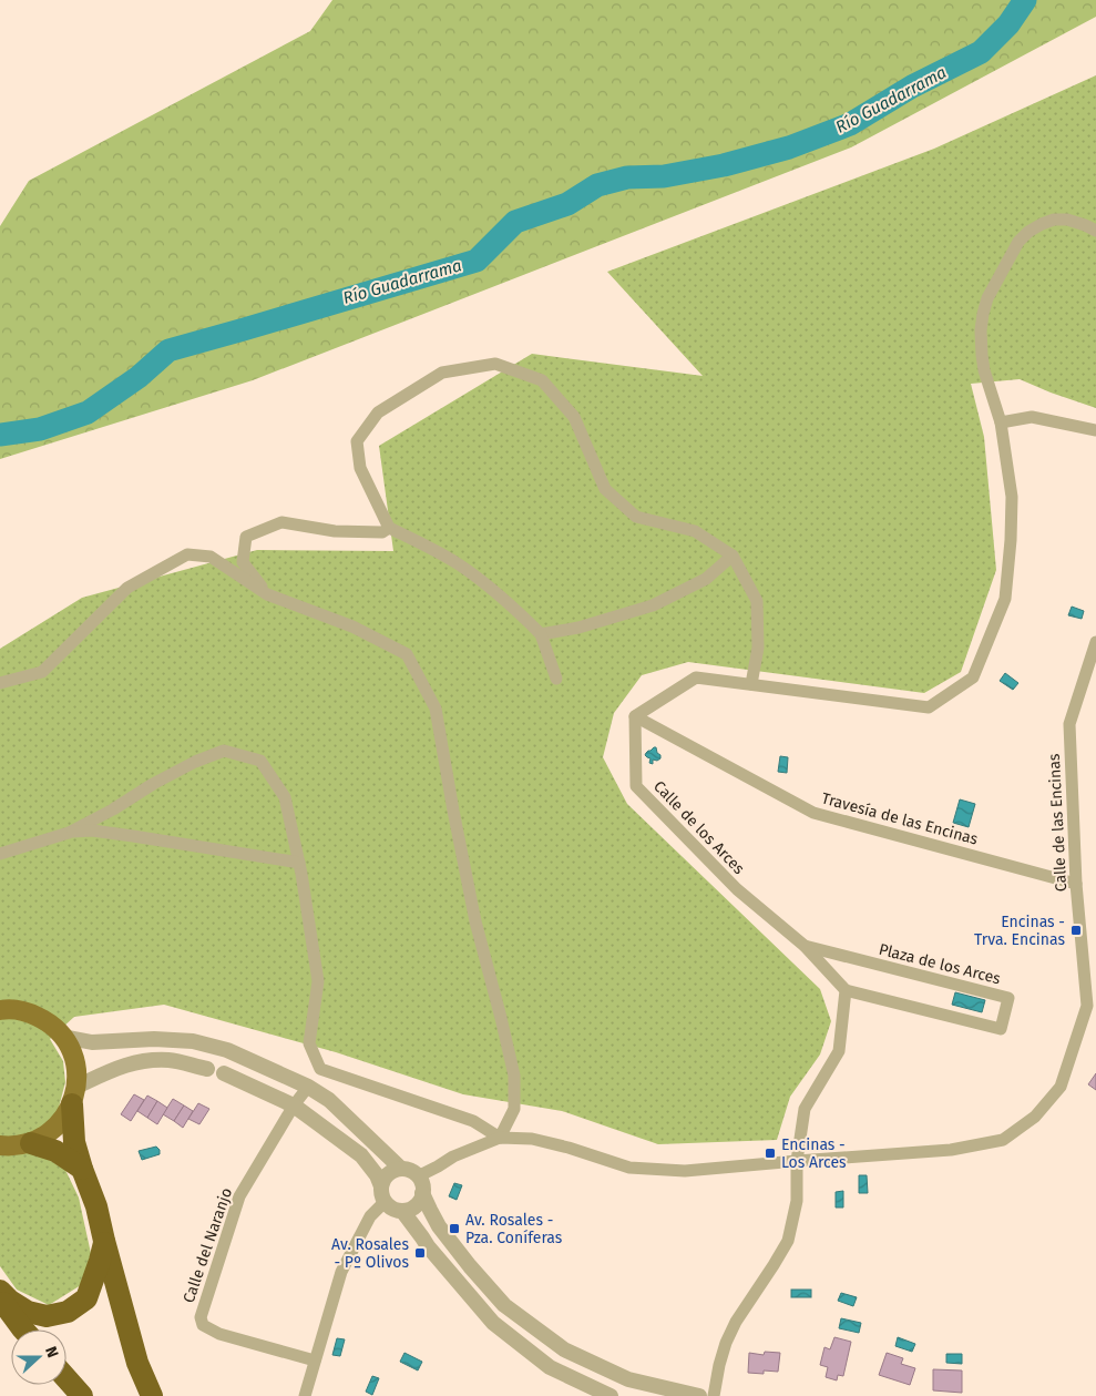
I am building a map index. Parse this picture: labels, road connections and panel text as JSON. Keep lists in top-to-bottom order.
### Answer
{
  "streets": {
    "street": [
      "Travesía de las Encinas",
      "Calle de las Encinas",
      "Calle de los Arces",
      "Plaza de los Arces",
      "Calle del Naranjo"
    ]
  },
  "crossings": [
    ["Travesía de las Encinas", "Calle de las Encinas"],
    ["Travesía de las Encinas", "Calle de los Arces"],
    ["Calle de los Arces", "Plaza de los Arces"]
  ],
  "water": ["Río Guadarrama"],
  "places": {
    "transit": [
      "Encinas - Trva. Encinas",
      "Encinas - Los Arces",
      "Av. Rosales - Pza. Coníferas",
      "Av. Rosales - Pº Olivos"
    ]
  },
  "north": "right"
}
